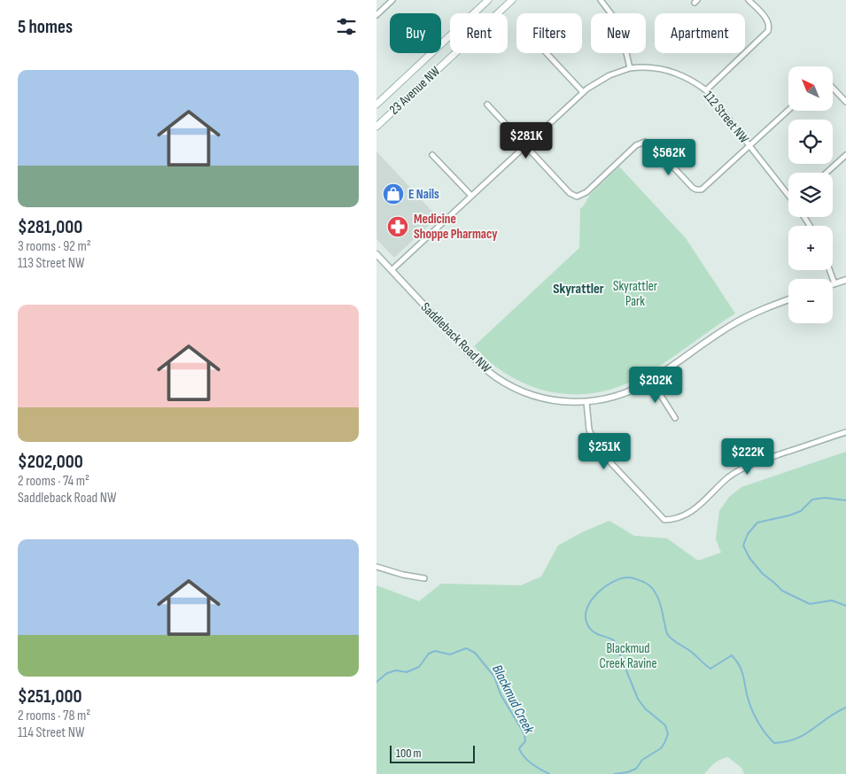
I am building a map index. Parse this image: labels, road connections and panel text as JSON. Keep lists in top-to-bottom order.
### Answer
{
  "streets": {
    "main road": ["23 Avenue NW"],
    "street": ["112 Street NW", "Saddleback Road NW"]
  },
  "crossings": [
    ["112 Street NW", "Saddleback Road NW"]
  ],
  "districts": ["Skyrattler"],
  "water": ["Blackmud Creek"],
  "parks": ["Skyrattler Park", "Blackmud Creek Ravine"],
  "places": {
    "shop": ["E Nails"],
    "pharmacy": ["Medicine Shoppe Pharmacy"]
  },
  "scale_bar": "100 m",
  "north": "top left",
  "page": {
    "heading": "5 homes",
    "chip": [
      "Buy",
      "Rent",
      "Filters",
      "New",
      "Apartment"
    ],
    "list": [
      {
        "name": "$281,000",
        "note": "3 rooms · 92 m² · 113 Street NW"
      },
      {
        "name": "$202,000",
        "note": "2 rooms · 74 m² · Saddleback Road NW"
      },
      {
        "name": "$251,000",
        "note": "2 rooms · 78 m² · 114 Street NW"
      }
    ],
    "map_buttons": ["+", "−"],
    "price": [
      "$281K",
      "$562K",
      "$202K",
      "$251K",
      "$222K"
    ],
    "scale": "100 m"
  }
}
